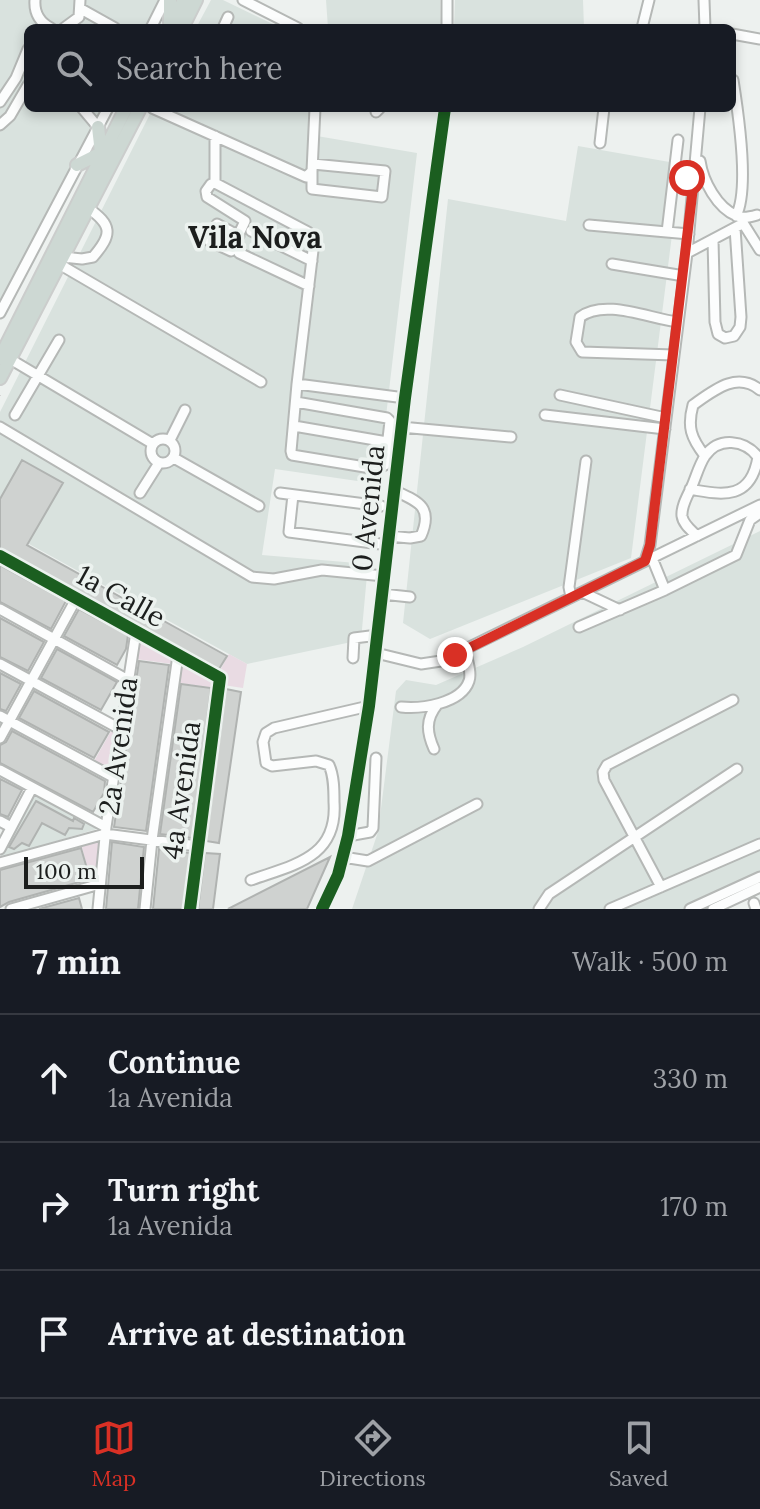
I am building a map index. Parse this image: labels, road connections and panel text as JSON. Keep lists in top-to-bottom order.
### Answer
{
  "streets": {
    "street": [
      "0 Avenida",
      "1a Calle",
      "2a Avenida",
      "4a Avenida"
    ]
  },
  "crossings": [
    ["1a Calle", "2a Avenida"],
    ["1a Calle", "4a Avenida"]
  ],
  "districts": ["Vila Nova"],
  "scale_bar": "100 m",
  "page": {
    "search": "Search here",
    "scale": "100 m",
    "heading": ["7 min", "Walk · 500 m"],
    "list": [
      ["Continue", "1a Avenida", "330 m"],
      ["Turn right", "1a Avenida", "170 m"],
      "Arrive at destination"
    ],
    "nav": ["Map", "Directions", "Saved"]
  }
}
